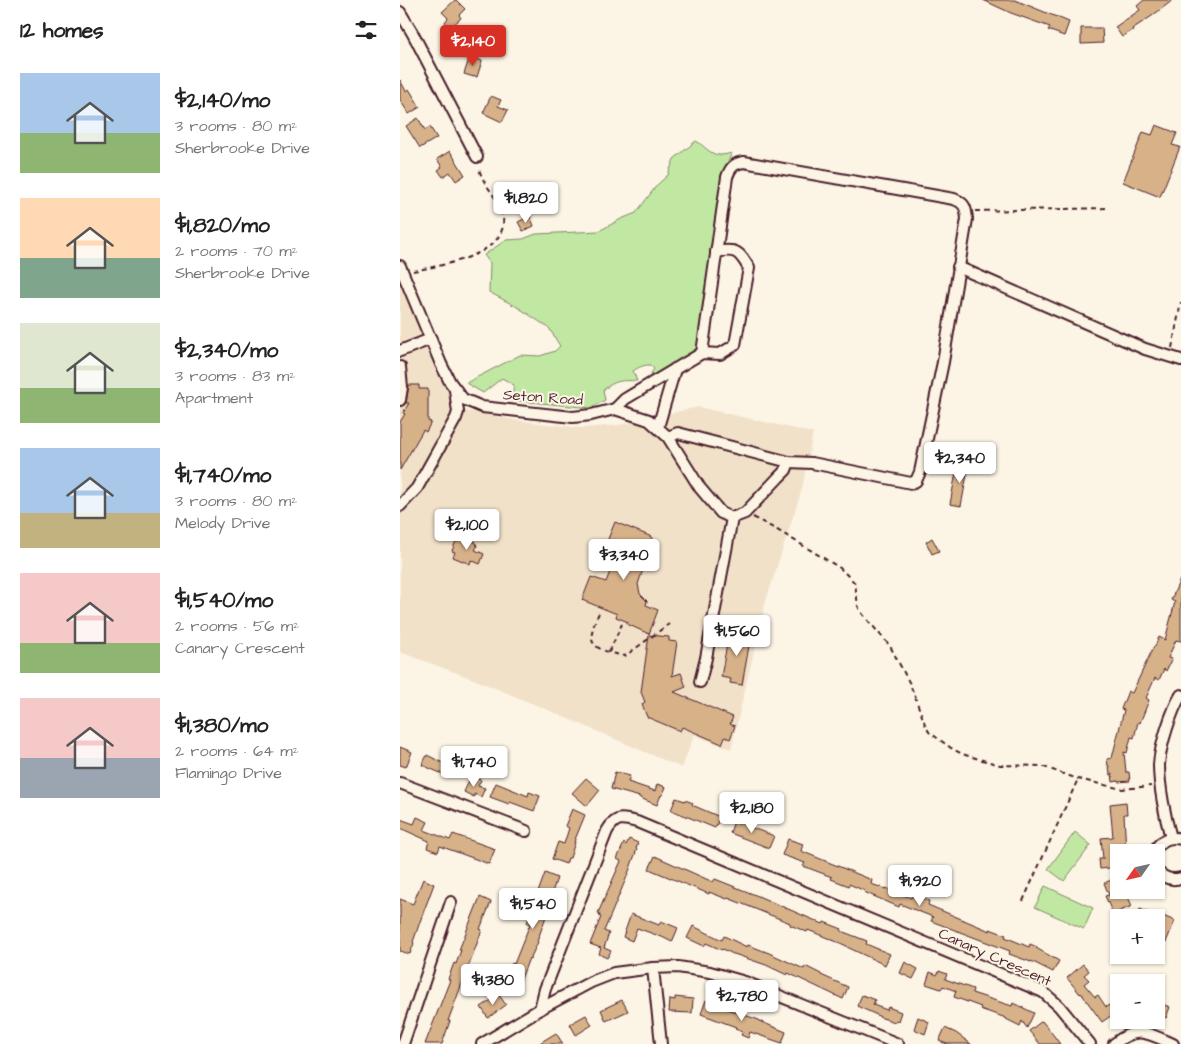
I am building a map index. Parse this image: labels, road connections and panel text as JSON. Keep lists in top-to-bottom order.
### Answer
{
  "streets": {
    "street": ["Seton Road", "Canary Crescent"]
  },
  "north": "bottom left",
  "page": {
    "heading": "12 homes",
    "price": [
      "$2,140",
      "$1,820",
      "$2,340",
      "$2,100",
      "$3,340",
      "$1,560",
      "$1,740",
      "$2,180",
      "$1,920",
      "$1,540",
      "$1,380",
      "$2,780"
    ],
    "list": [
      {
        "name": "$2,140/mo",
        "note": "3 rooms · 80 m² · Sherbrooke Drive"
      },
      {
        "name": "$1,820/mo",
        "note": "2 rooms · 70 m² · Sherbrooke Drive"
      },
      {
        "name": "$2,340/mo",
        "note": "3 rooms · 83 m² · Apartment"
      },
      {
        "name": "$1,740/mo",
        "note": "3 rooms · 80 m² · Melody Drive"
      },
      {
        "name": "$1,540/mo",
        "note": "2 rooms · 56 m² · Canary Crescent"
      },
      {
        "name": "$1,380/mo",
        "note": "2 rooms · 64 m² · Flamingo Drive"
      }
    ],
    "map_buttons": ["+", "−"]
  }
}
